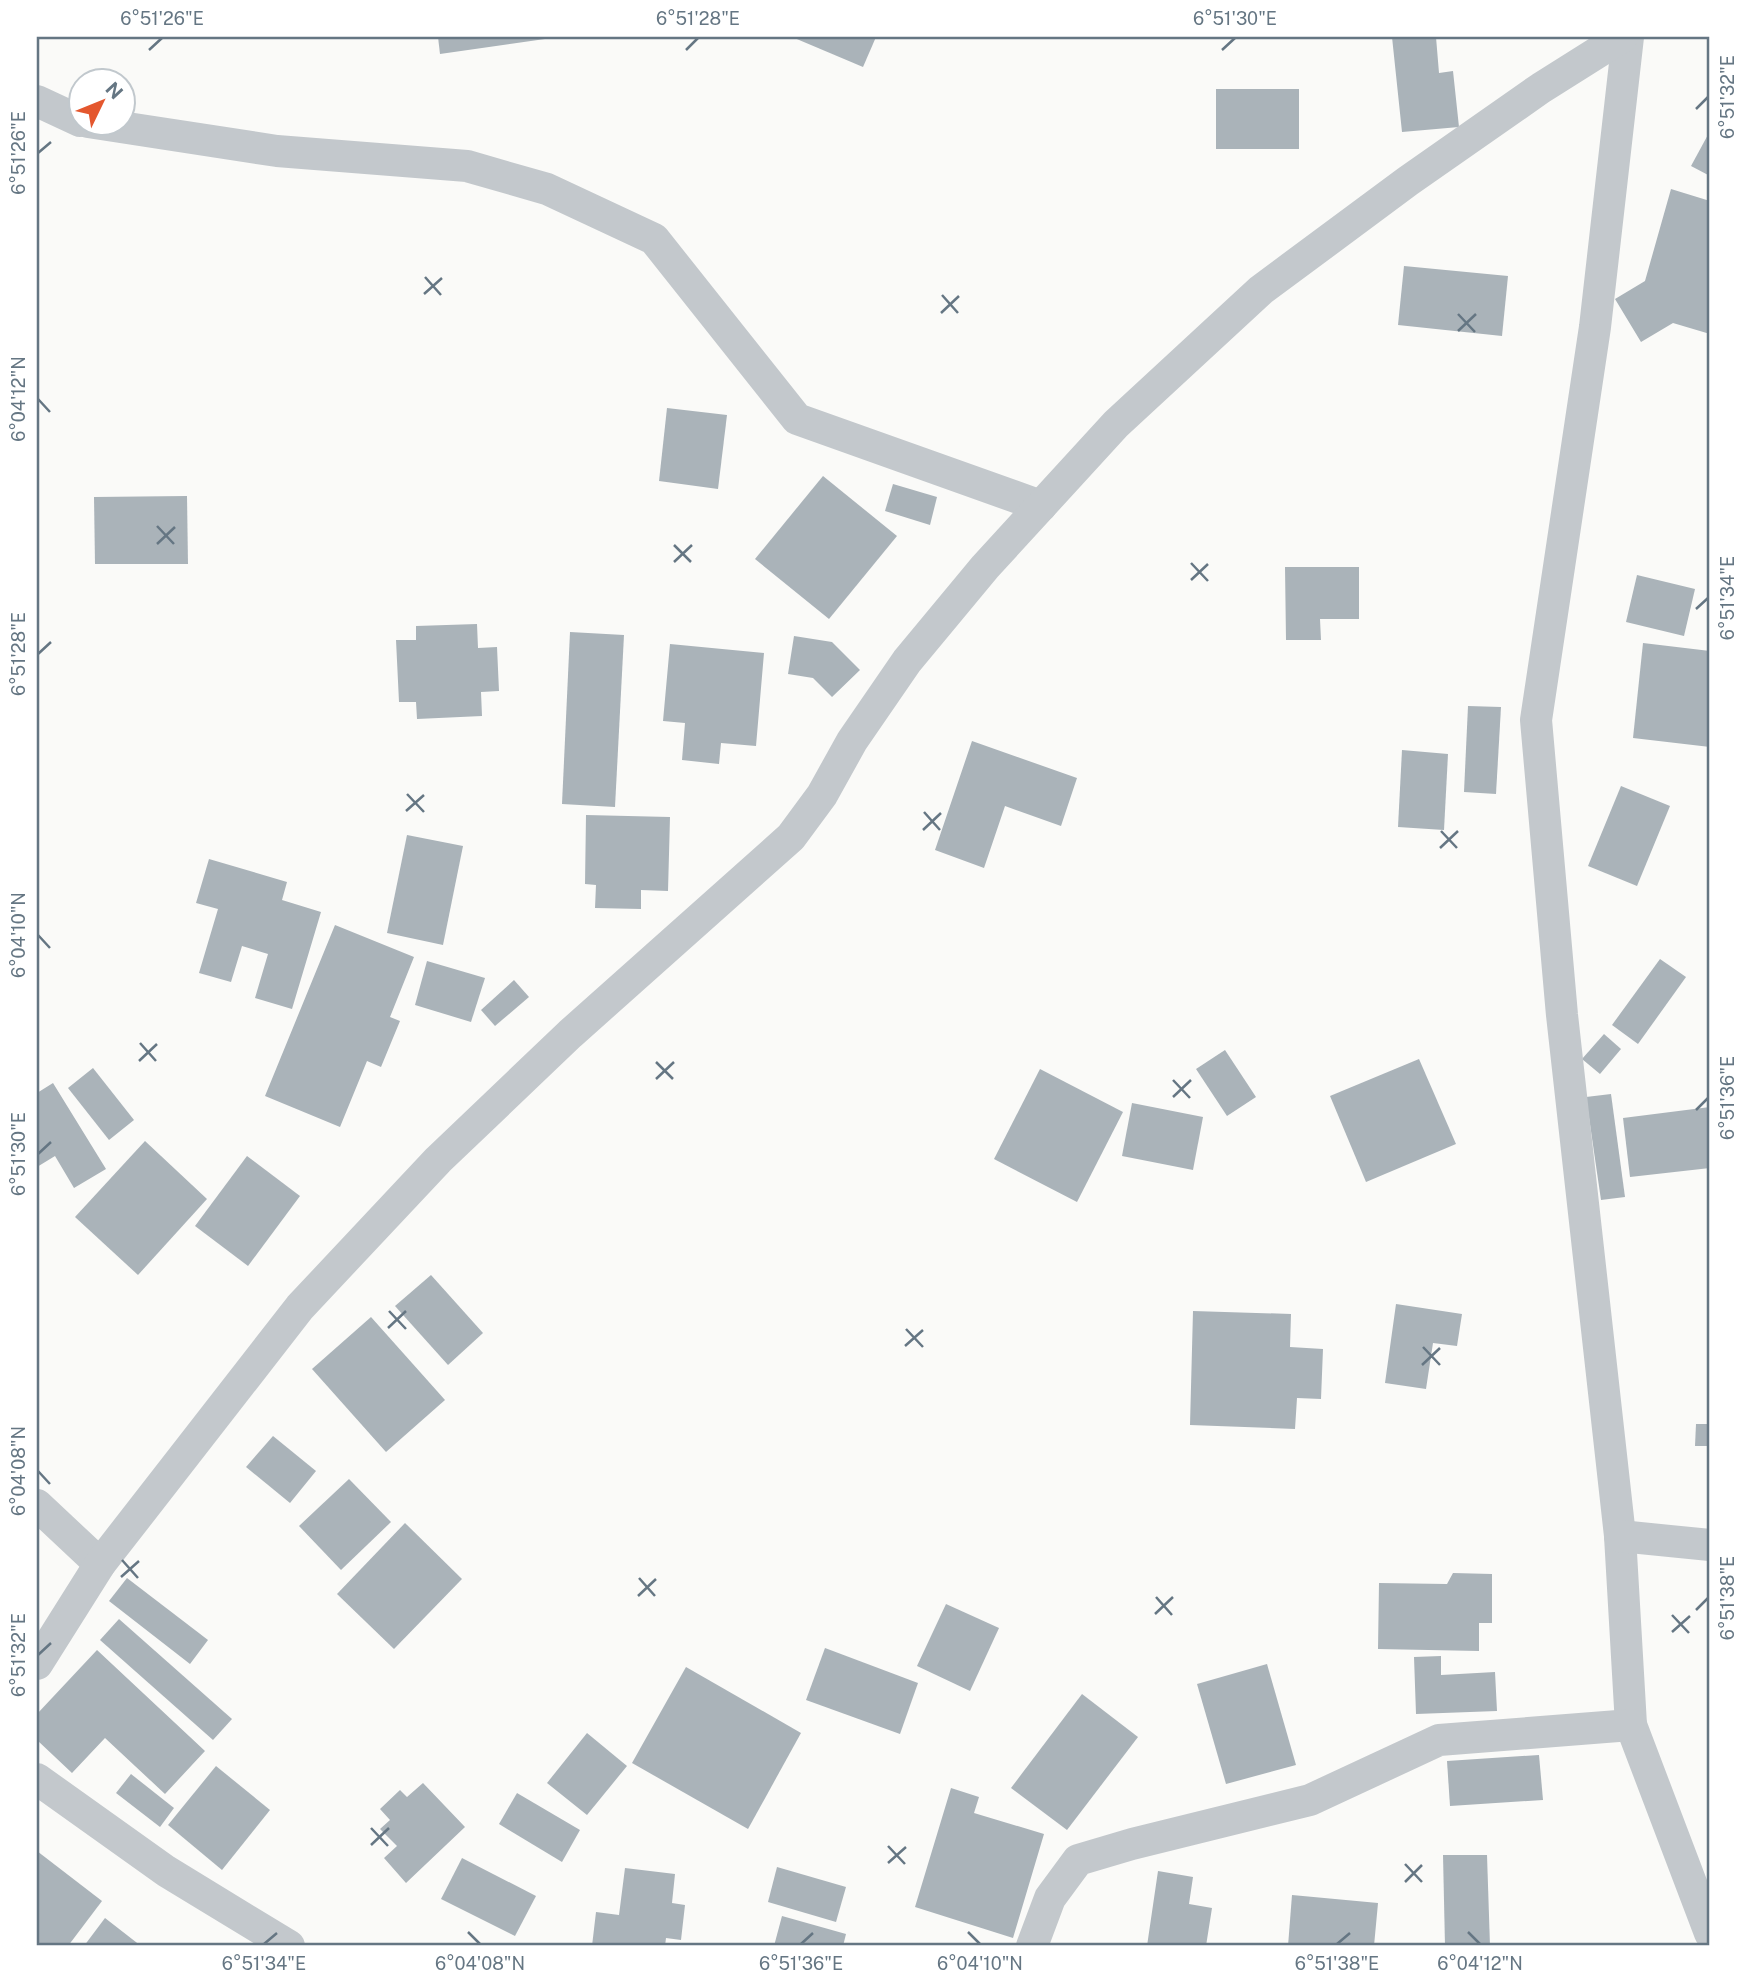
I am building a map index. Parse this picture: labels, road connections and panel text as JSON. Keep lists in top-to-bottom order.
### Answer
{
  "north": "top right",
  "coordinates": [
    "6°51'26\"E",
    "6°51'28\"E",
    "6°51'30\"E",
    "6°51'32\"E",
    "6°04'12\"N",
    "6°51'34\"E",
    "6°04'10\"N",
    "6°51'36\"E",
    "6°04'08\"N",
    "6°51'38\"E"
  ]
}
